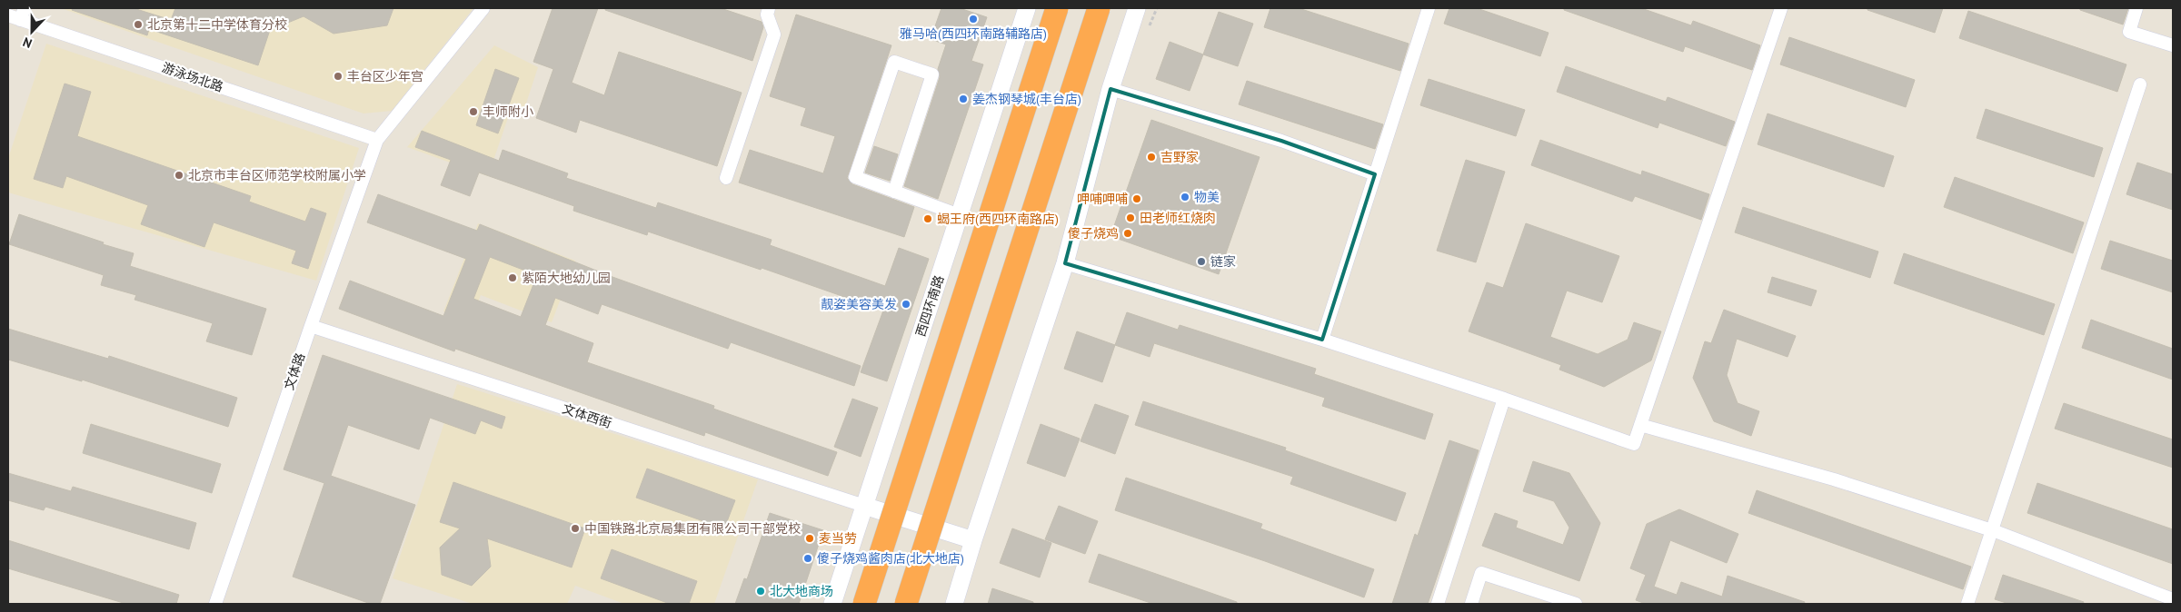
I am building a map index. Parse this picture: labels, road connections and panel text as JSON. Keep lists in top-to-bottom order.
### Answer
{
  "streets": {
    "street": [
      "游泳场北路",
      "西四环南路",
      "文体路",
      "文体西街"
    ]
  },
  "crossings": [
    ["游泳场北路", "文体路"],
    ["西四环南路", "文体西街"],
    ["文体路", "文体西街"]
  ],
  "places": [
    "雅马哈(西四环南路辅路店)",
    "北京第十二中学体育分校",
    "丰台区少年宫",
    "姜杰钢琴城(丰台店)",
    "丰师附小",
    "吉野家",
    "北京市丰台区师范学校附属小学",
    "物美",
    "呷哺呷哺",
    "田老师红烧肉",
    "蝎王府(西四环南路店)",
    "傻子烧鸡",
    "链家",
    "紫陌大地幼儿园",
    "靓姿美容美发",
    "中国铁路北京局集团有限公司干部党校",
    "麦当劳",
    "傻子烧鸡酱肉店(北大地店)",
    "北大地商场"
  ],
  "north": "bottom"
}
